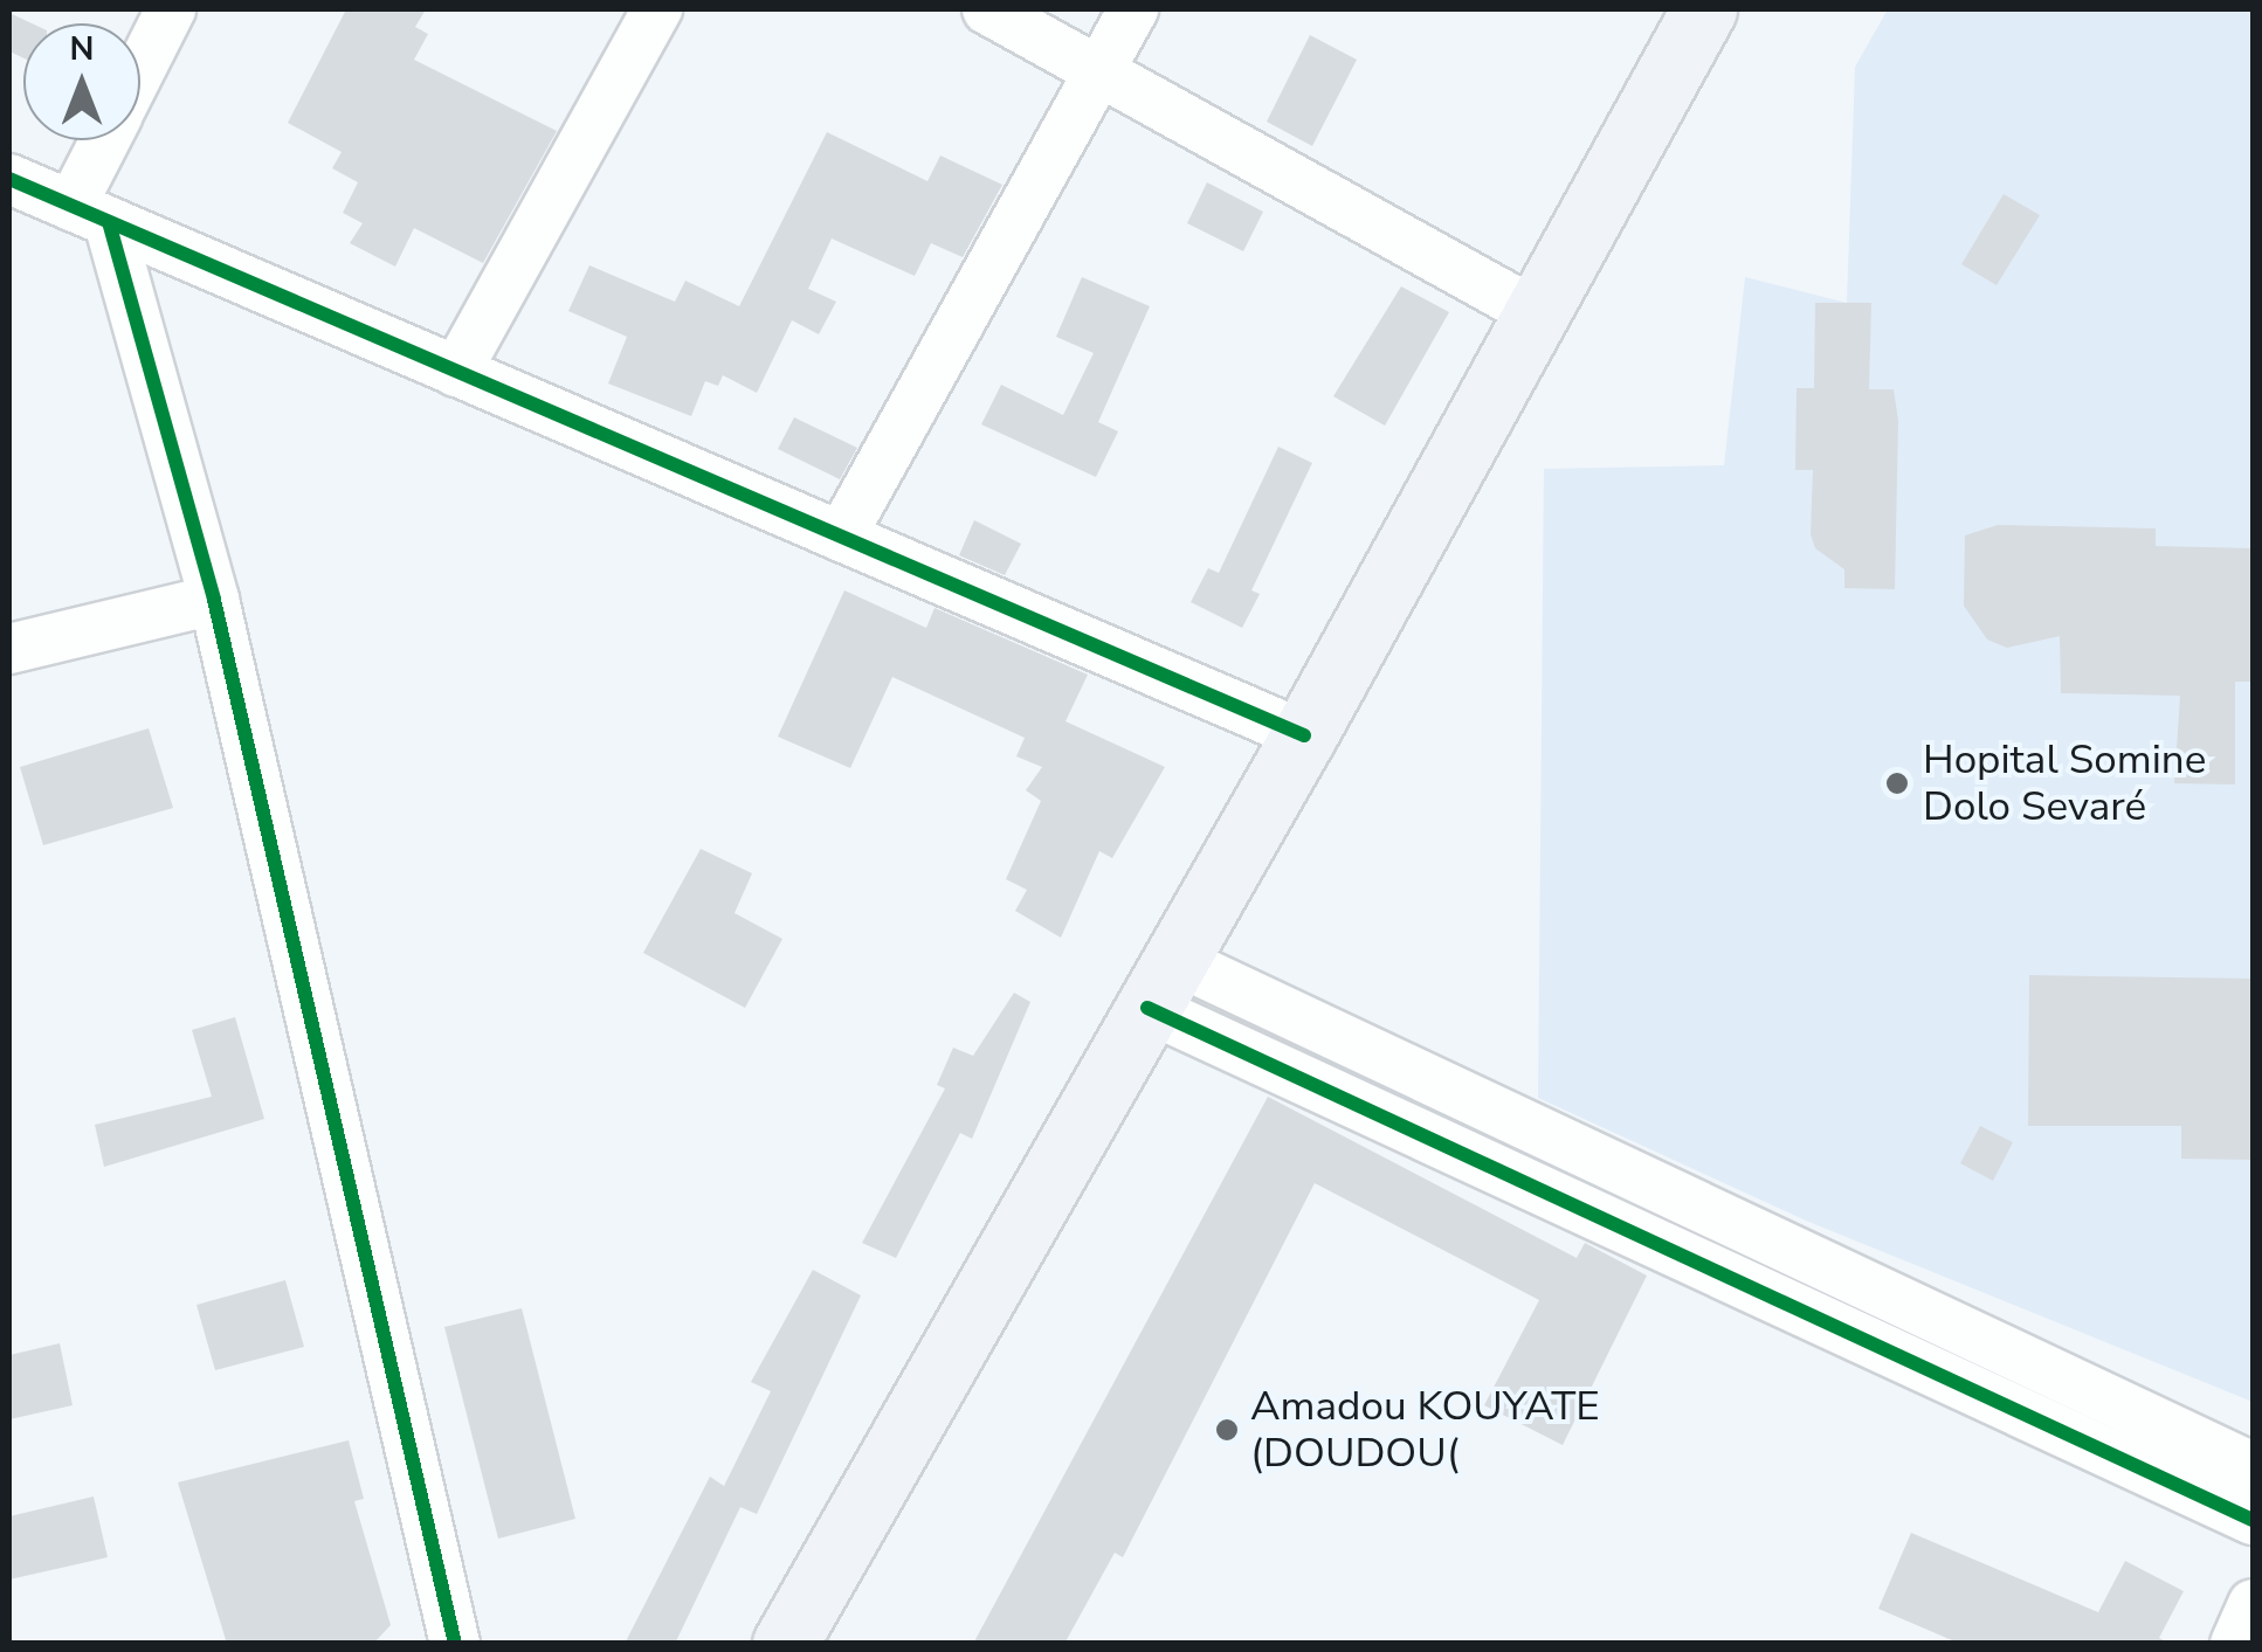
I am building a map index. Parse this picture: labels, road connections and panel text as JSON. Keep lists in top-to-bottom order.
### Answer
{
  "places": ["Hopital Somine Dolo Sevaré", "Amadou KOUYATE (DOUDOU("],
  "north": "top"
}
